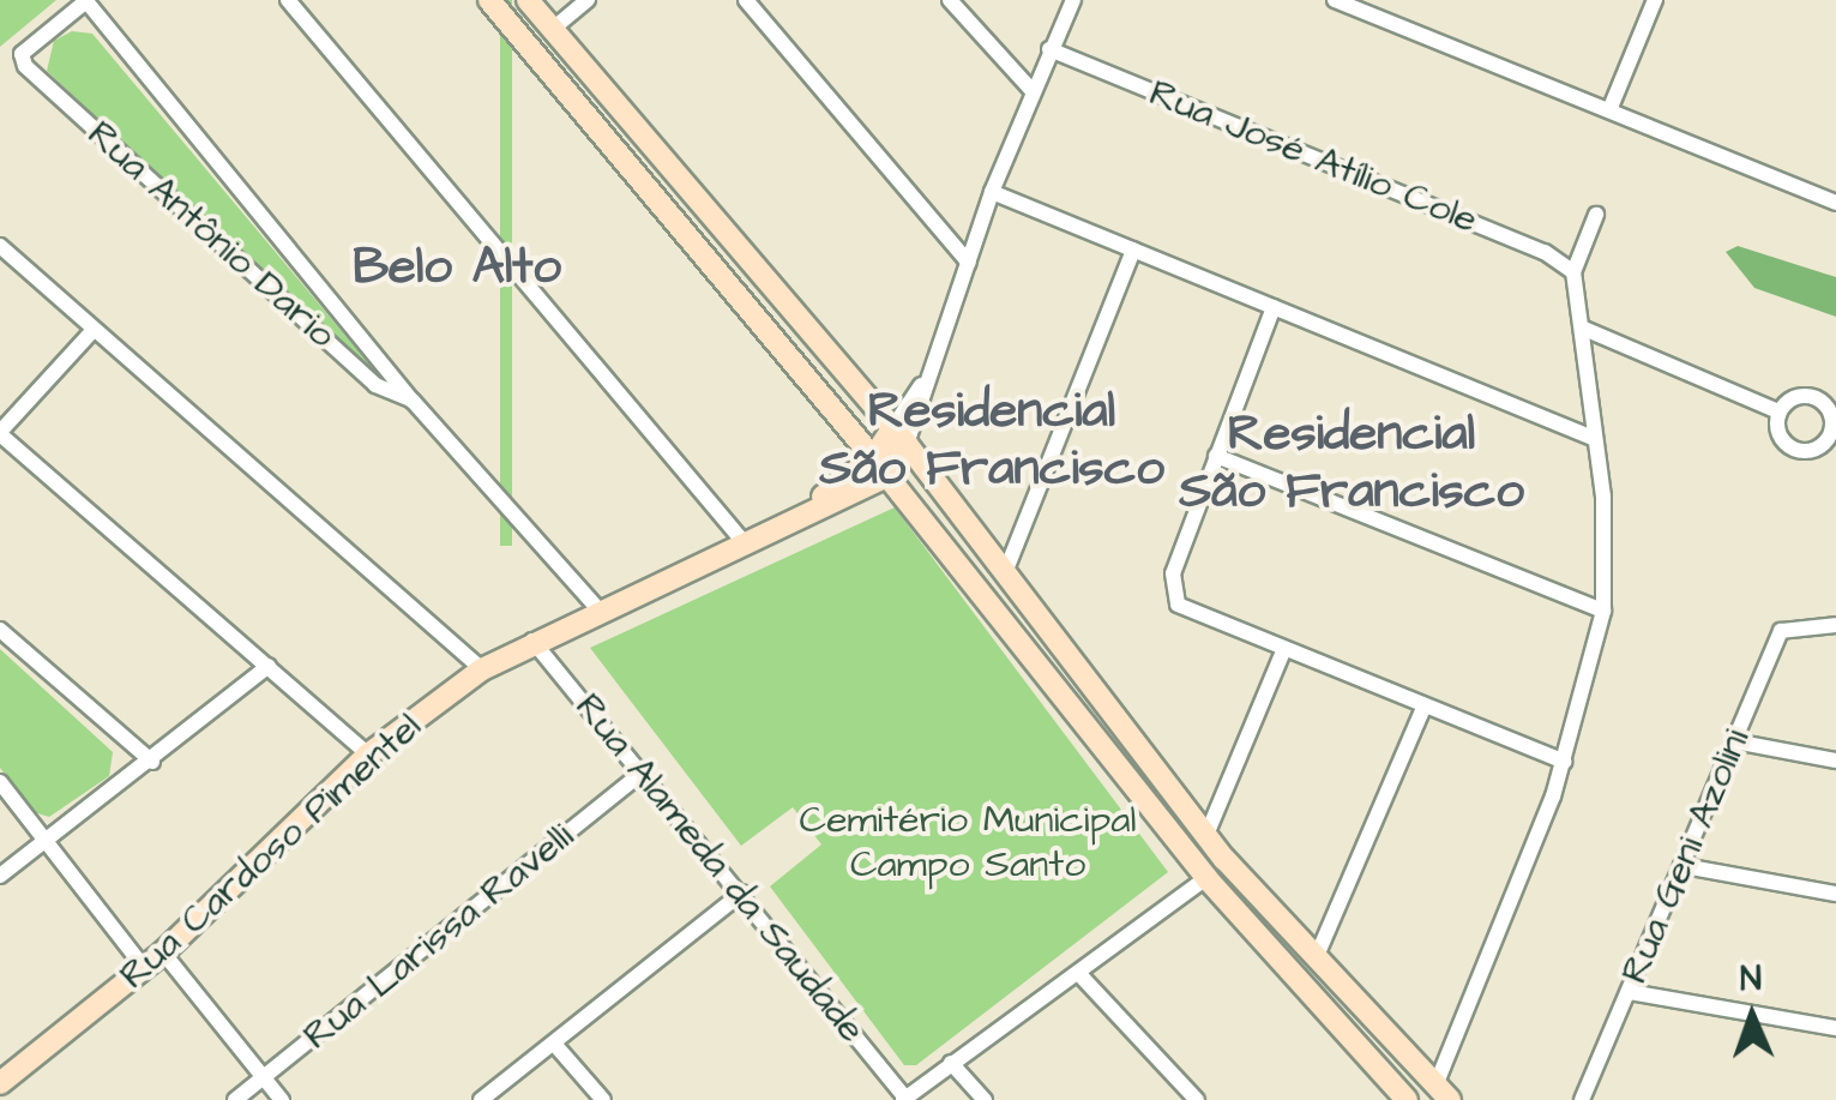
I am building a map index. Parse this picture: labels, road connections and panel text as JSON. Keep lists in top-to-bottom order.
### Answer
{
  "streets": {
    "main road": ["Rua Cardoso Pimentel"],
    "street": [
      "Rua José Atílio Cole",
      "Rua Antônio Dario",
      "Rua Geni Azolini",
      "Rua Alameda da Saudade",
      "Rua Larissa Ravelli"
    ]
  },
  "crossings": [
    ["Rua Cardoso Pimentel", "Rua Alameda da Saudade"],
    ["Rua Alameda da Saudade", "Rua Larissa Ravelli"]
  ],
  "districts": ["Belo Alto", "Residencial São Francisco", "Residencial São Francisco"],
  "parks": ["Cemitério Municipal Campo Santo"],
  "north": "top"
}
